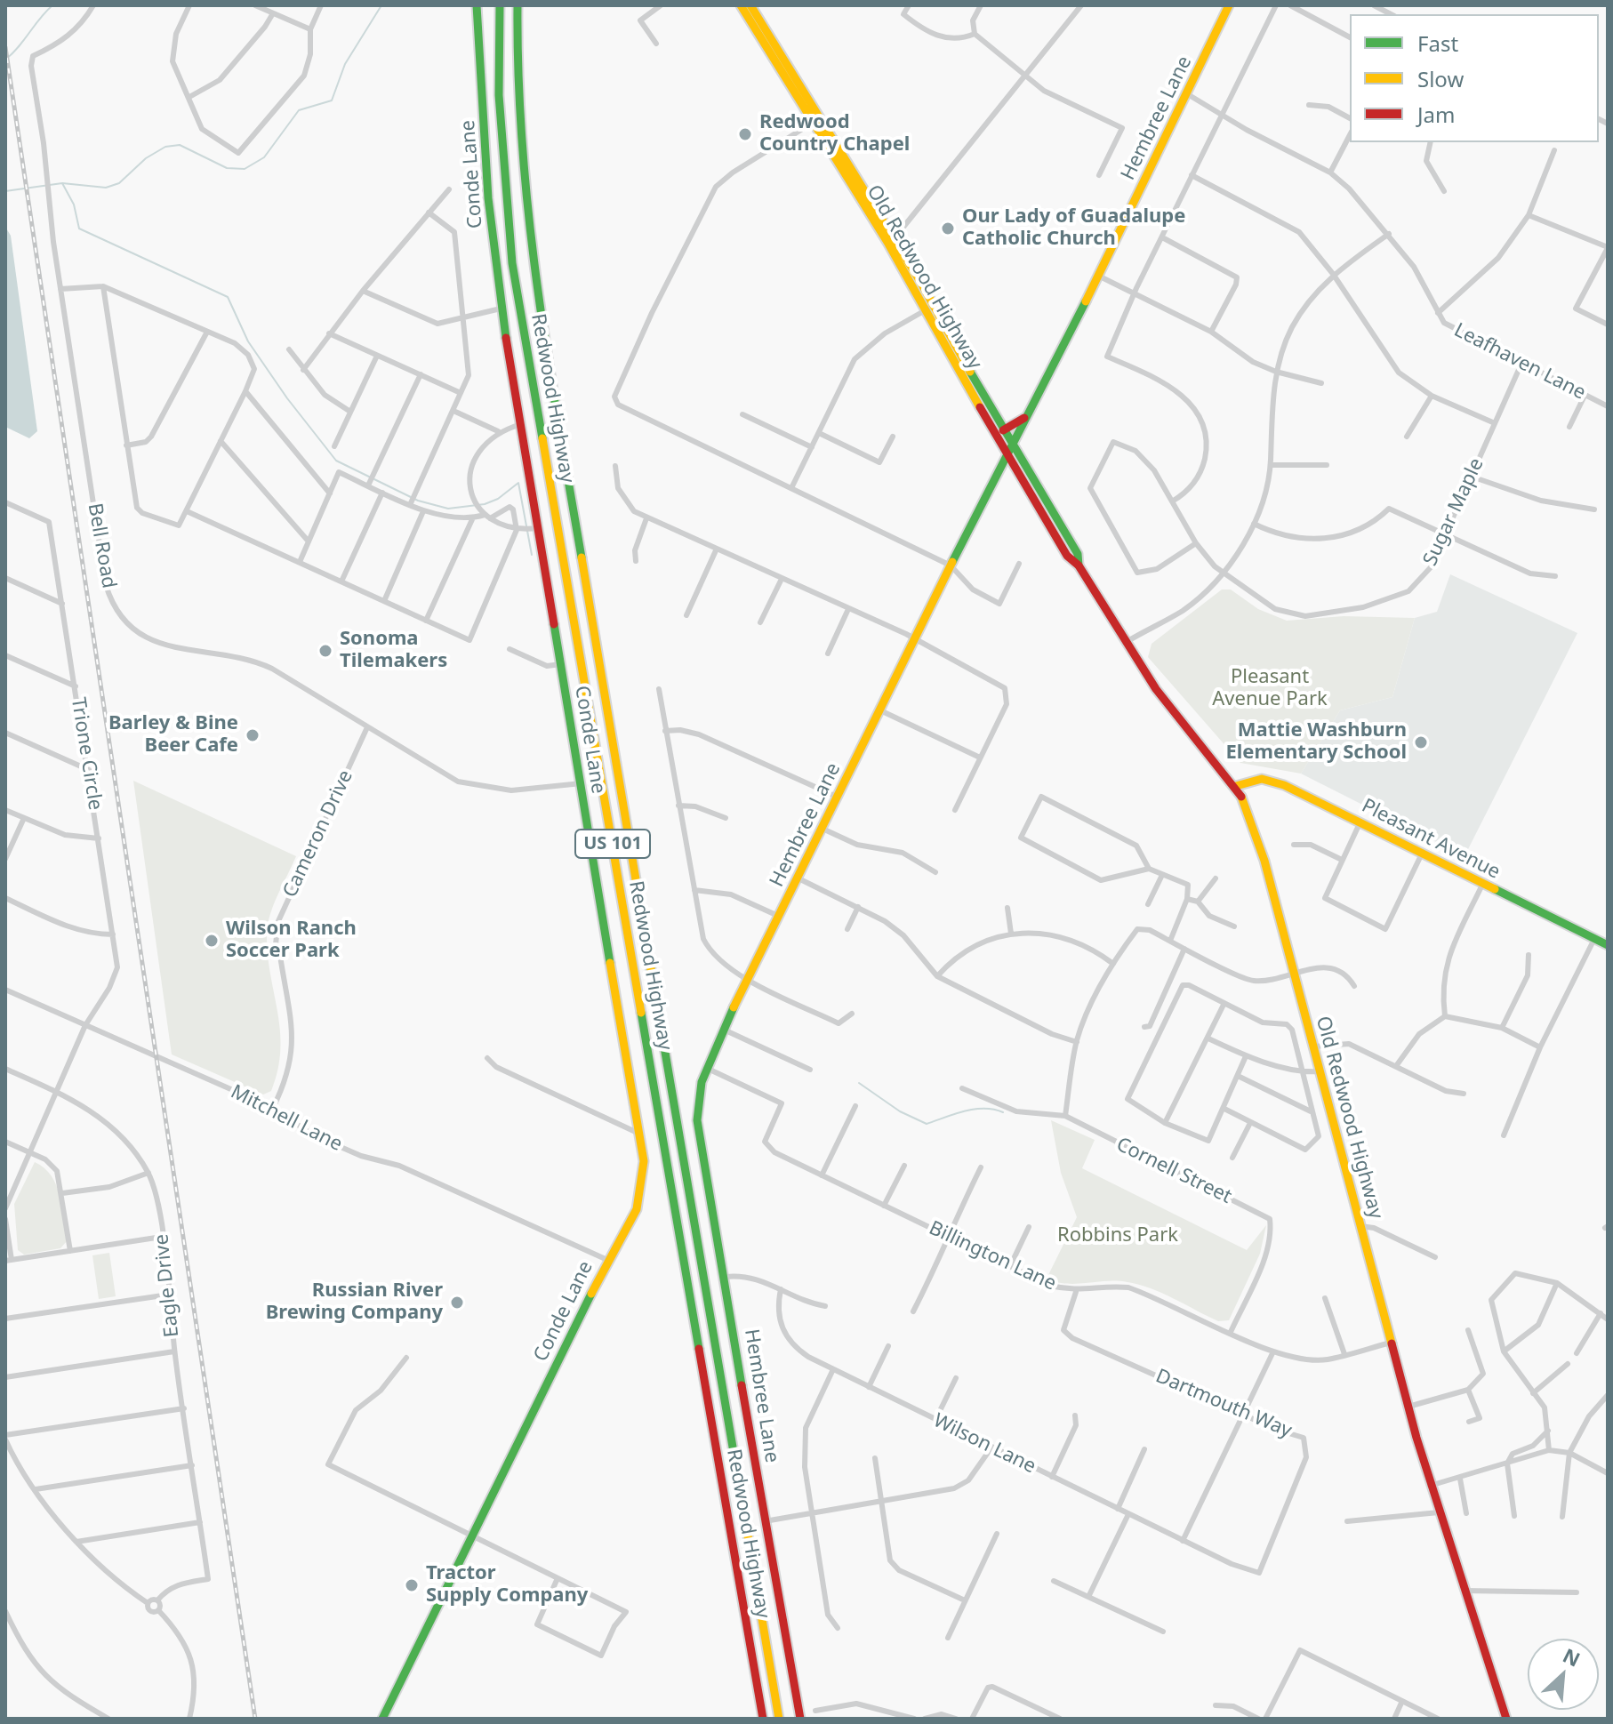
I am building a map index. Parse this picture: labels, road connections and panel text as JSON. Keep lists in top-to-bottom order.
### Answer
{
  "streets": {
    "main road": [
      "Hembree Lane",
      "Conde Lane",
      "Old Redwood Highway",
      "Redwood Highway",
      "Pleasant Avenue",
      "US 101"
    ],
    "street": [
      "Leafhaven Lane",
      "Sugar Maple",
      "Bell Road",
      "Trione Circle",
      "Cameron Drive",
      "Mitchell Lane",
      "Cornell Street",
      "Billington Lane",
      "Eagle Drive",
      "Dartmouth Way",
      "Wilson Lane"
    ]
  },
  "crossings": [
    ["Hembree Lane", "Old Redwood Highway"],
    ["Hembree Lane", "Leafhaven Lane"],
    ["Hembree Lane", "Billington Lane"],
    ["Conde Lane", "Bell Road"],
    ["Conde Lane", "Mitchell Lane"],
    ["Old Redwood Highway", "Pleasant Avenue"],
    ["Old Redwood Highway", "Billington Lane"],
    ["Leafhaven Lane", "Sugar Maple"],
    ["Bell Road", "Cameron Drive"],
    ["Trione Circle", "Mitchell Lane"],
    ["Trione Circle", "Eagle Drive"],
    ["Cameron Drive", "Mitchell Lane"],
    ["Cornell Street", "Billington Lane"],
    ["Billington Lane", "Dartmouth Way"],
    ["Dartmouth Way", "Wilson Lane"]
  ],
  "parks": ["Pleasant Avenue Park", "Robbins Park"],
  "places": [
    "Redwood Country Chapel",
    "Our Lady of Guadalupe Catholic Church",
    "Sonoma Tilemakers",
    "Barley & Bine Beer Cafe",
    "Mattie Washburn Elementary School",
    "Wilson Ranch Soccer Park",
    "Russian River Brewing Company",
    "Tractor Supply Company"
  ],
  "legend": ["Fast", "Slow", "Jam"],
  "north": "top right"
}
